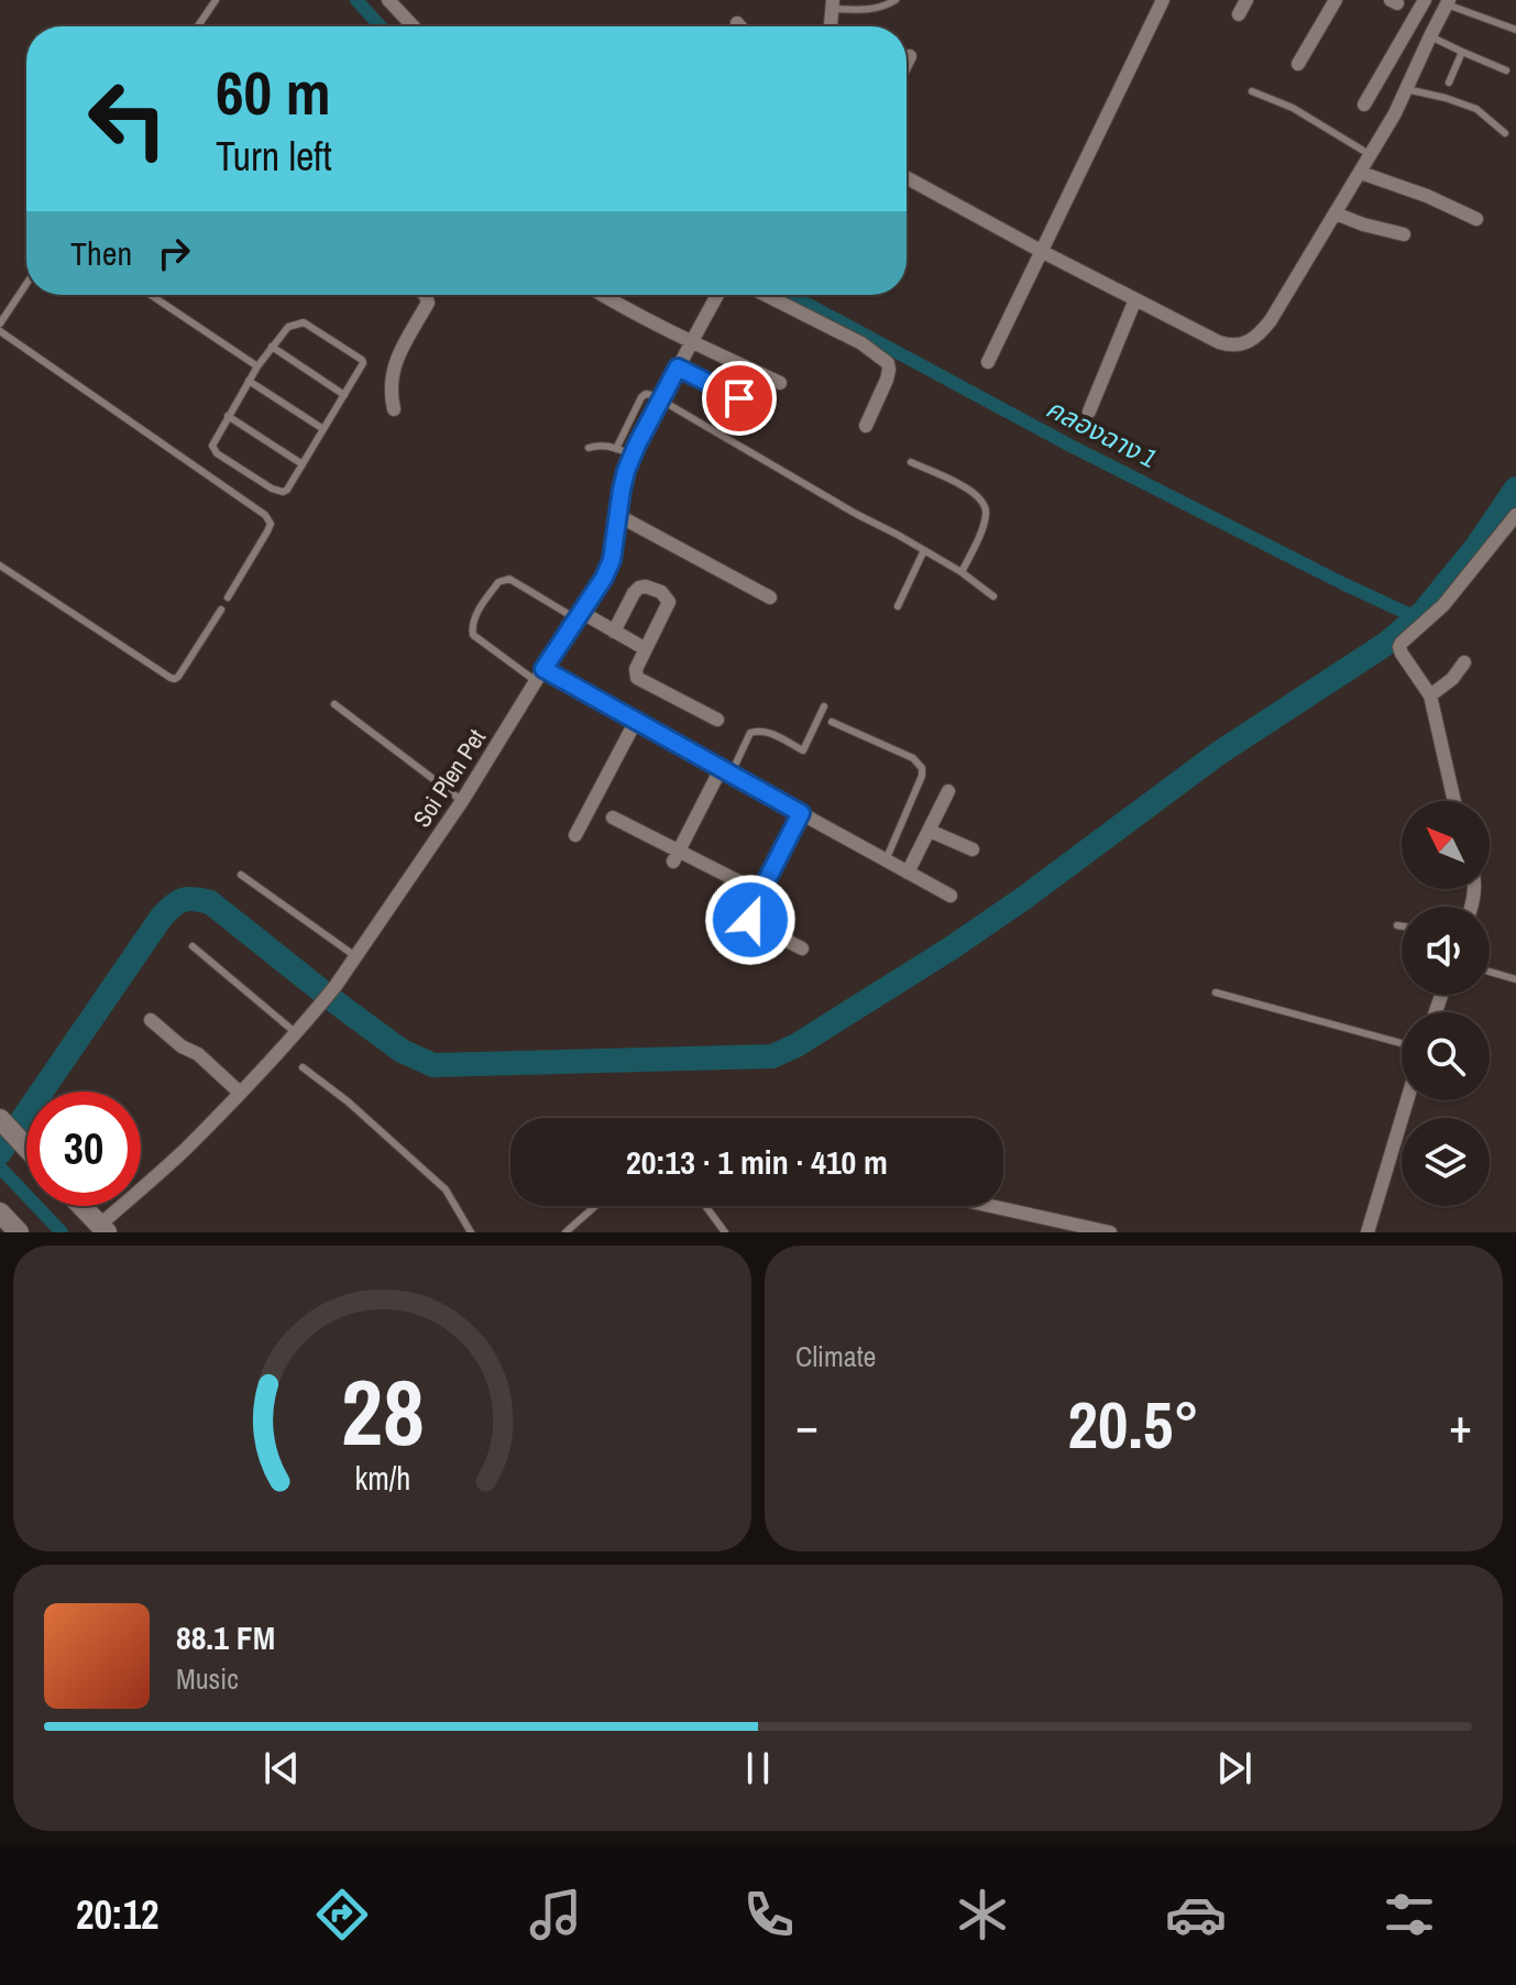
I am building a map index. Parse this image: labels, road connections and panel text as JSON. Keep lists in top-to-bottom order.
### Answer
{
  "streets": {
    "street": ["Soi Plen Pet"]
  },
  "water": ["คลองฉาง 1"],
  "north": "top left",
  "page": {
    "turn": ["60 m", "Turn left"],
    "then": "Then",
    "limit": "30",
    "trip": "20:13 · 1 min · 410 m",
    "tile": "Climate",
    "heat": ["−", "20.5°", "+"],
    "song": ["88.1 FM", "Music"],
    "tabs": "20:12",
    "gauge": ["28", "km/h"]
  }
}
